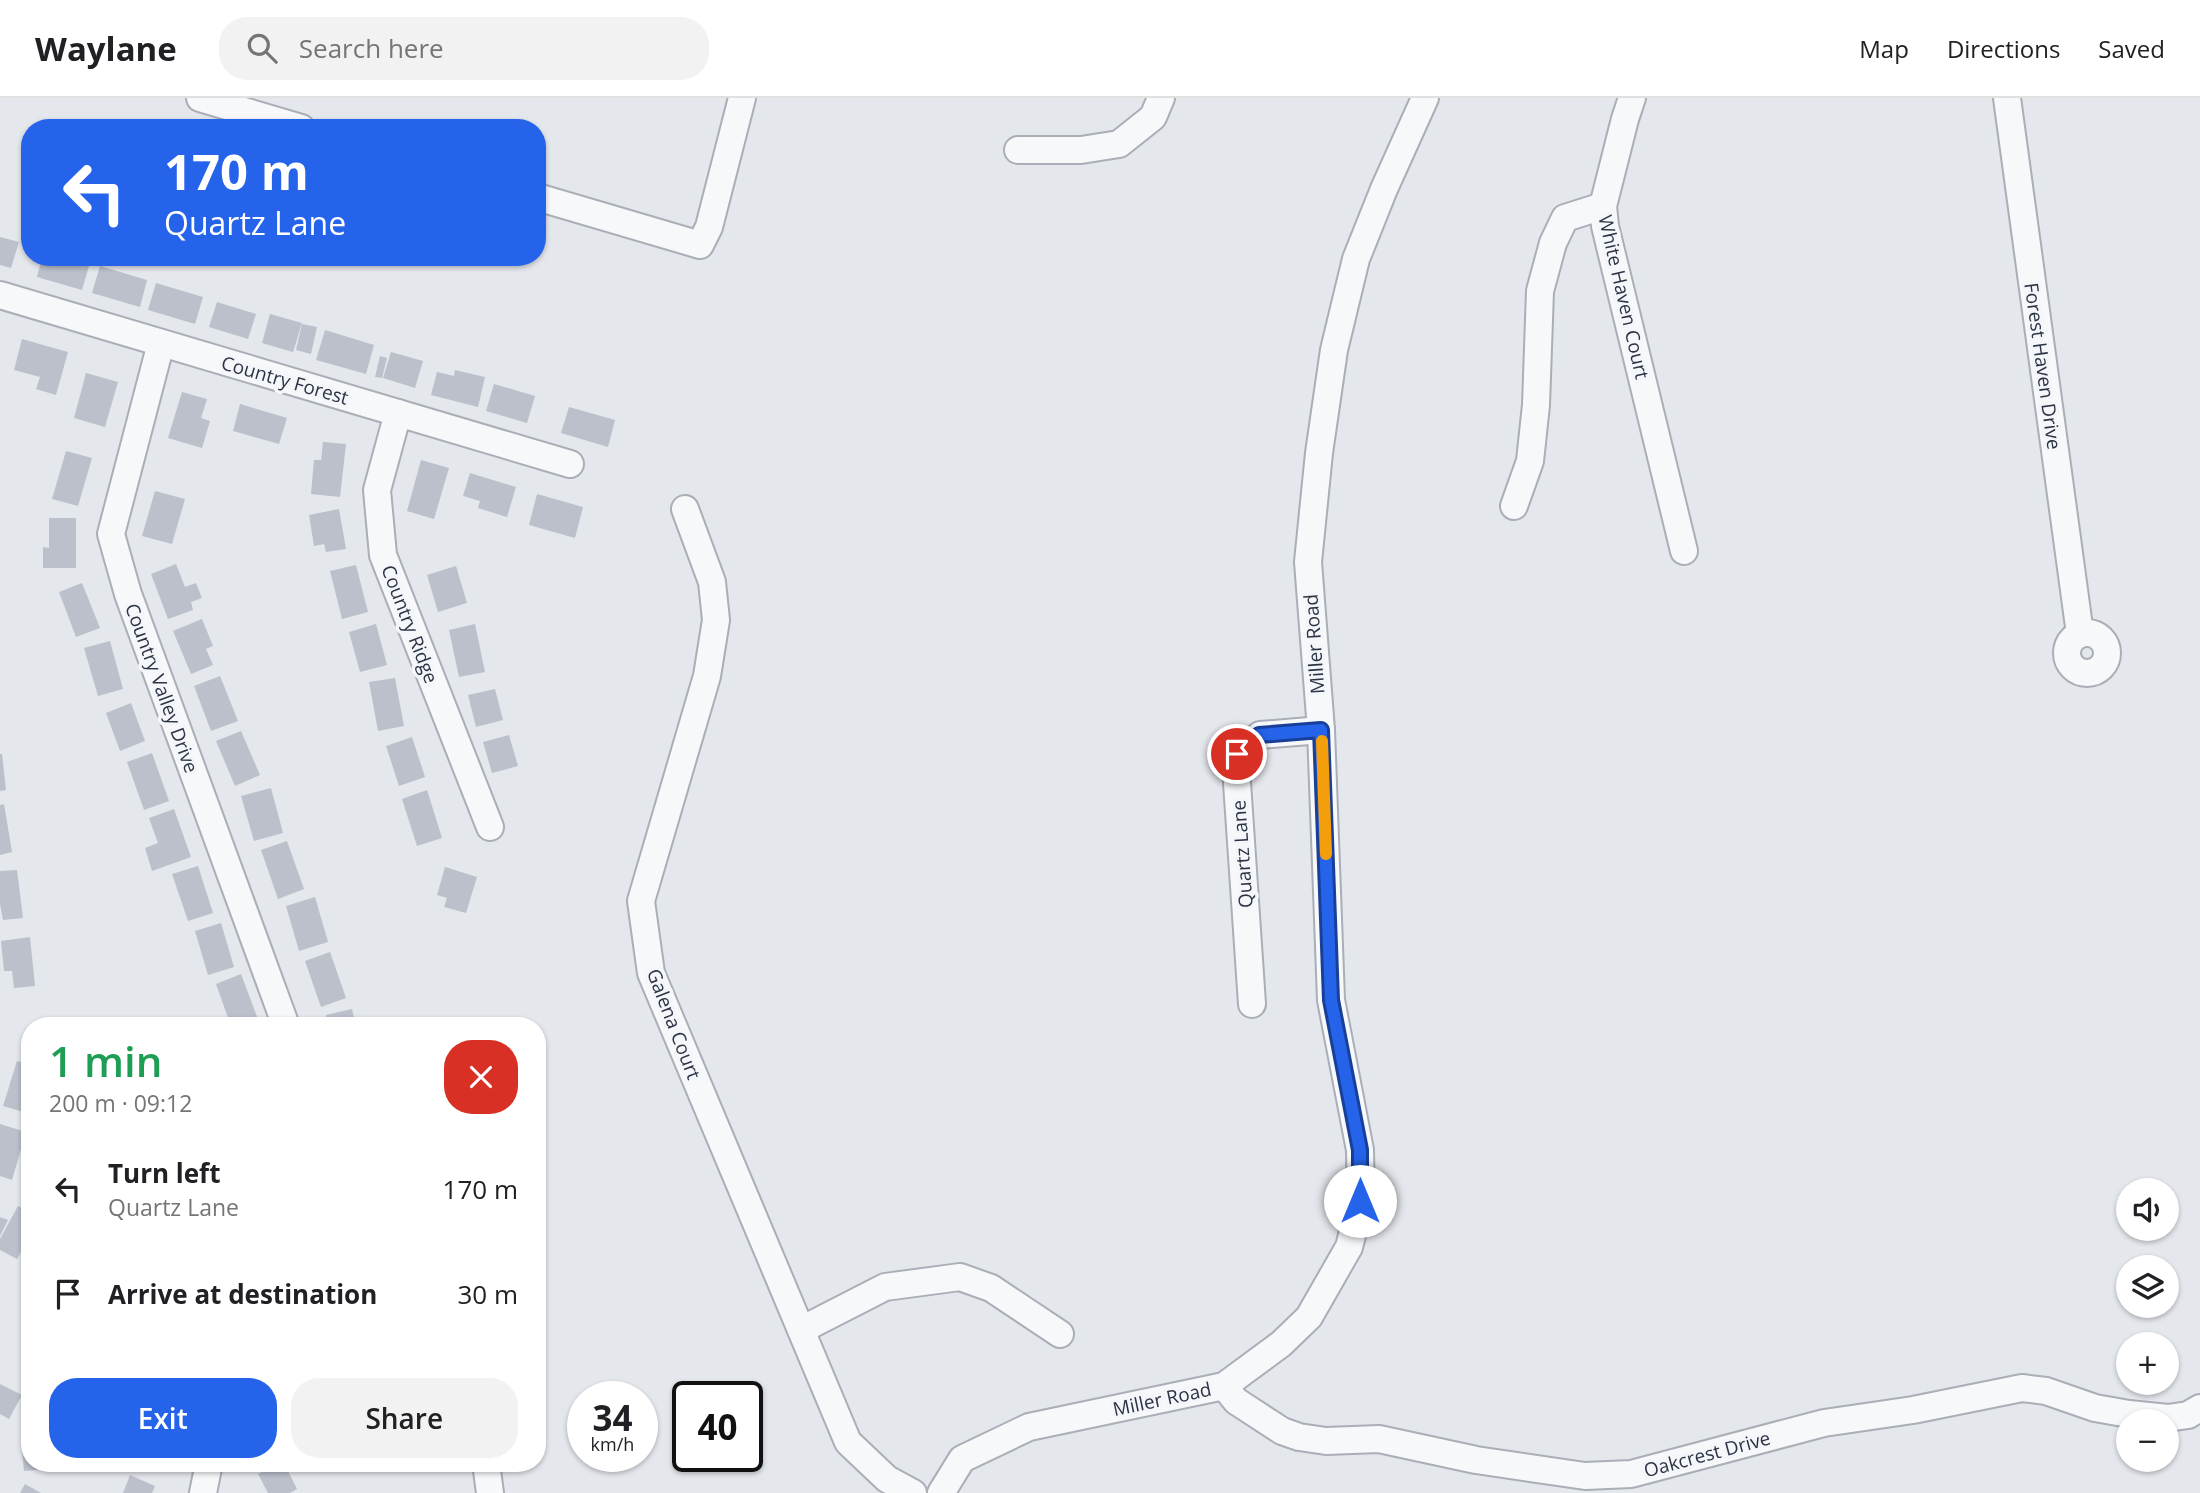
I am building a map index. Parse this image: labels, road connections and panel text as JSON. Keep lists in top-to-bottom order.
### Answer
{
  "streets": {
    "street": [
      "White Haven Court",
      "Forest Haven Drive",
      "Country Forest",
      "Country Ridge",
      "Miller Road",
      "Country Valley Drive",
      "Quartz Lane",
      "Galena Court",
      "Oakcrest Drive"
    ]
  },
  "crossings": [
    ["Country Forest", "Country Ridge"],
    ["Country Forest", "Country Valley Drive"],
    ["Miller Road", "Quartz Lane"],
    ["Miller Road", "Oakcrest Drive"]
  ],
  "page": {
    "header": "Waylane",
    "search": "Search here",
    "nav": ["Map", "Directions", "Saved"],
    "turn": ["170 m", "Quartz Lane"],
    "heading": ["1 min", "200 m · 09:12"],
    "list": [
      {
        "name": "Turn left",
        "note": "Quartz Lane",
        "value": "170 m"
      },
      {
        "name": "Arrive at destination",
        "value": "30 m"
      }
    ],
    "map_buttons": ["+", "−"],
    "buttons": ["Exit", "Share"],
    "speed": "34 km/h",
    "limit": "40"
  }
}
